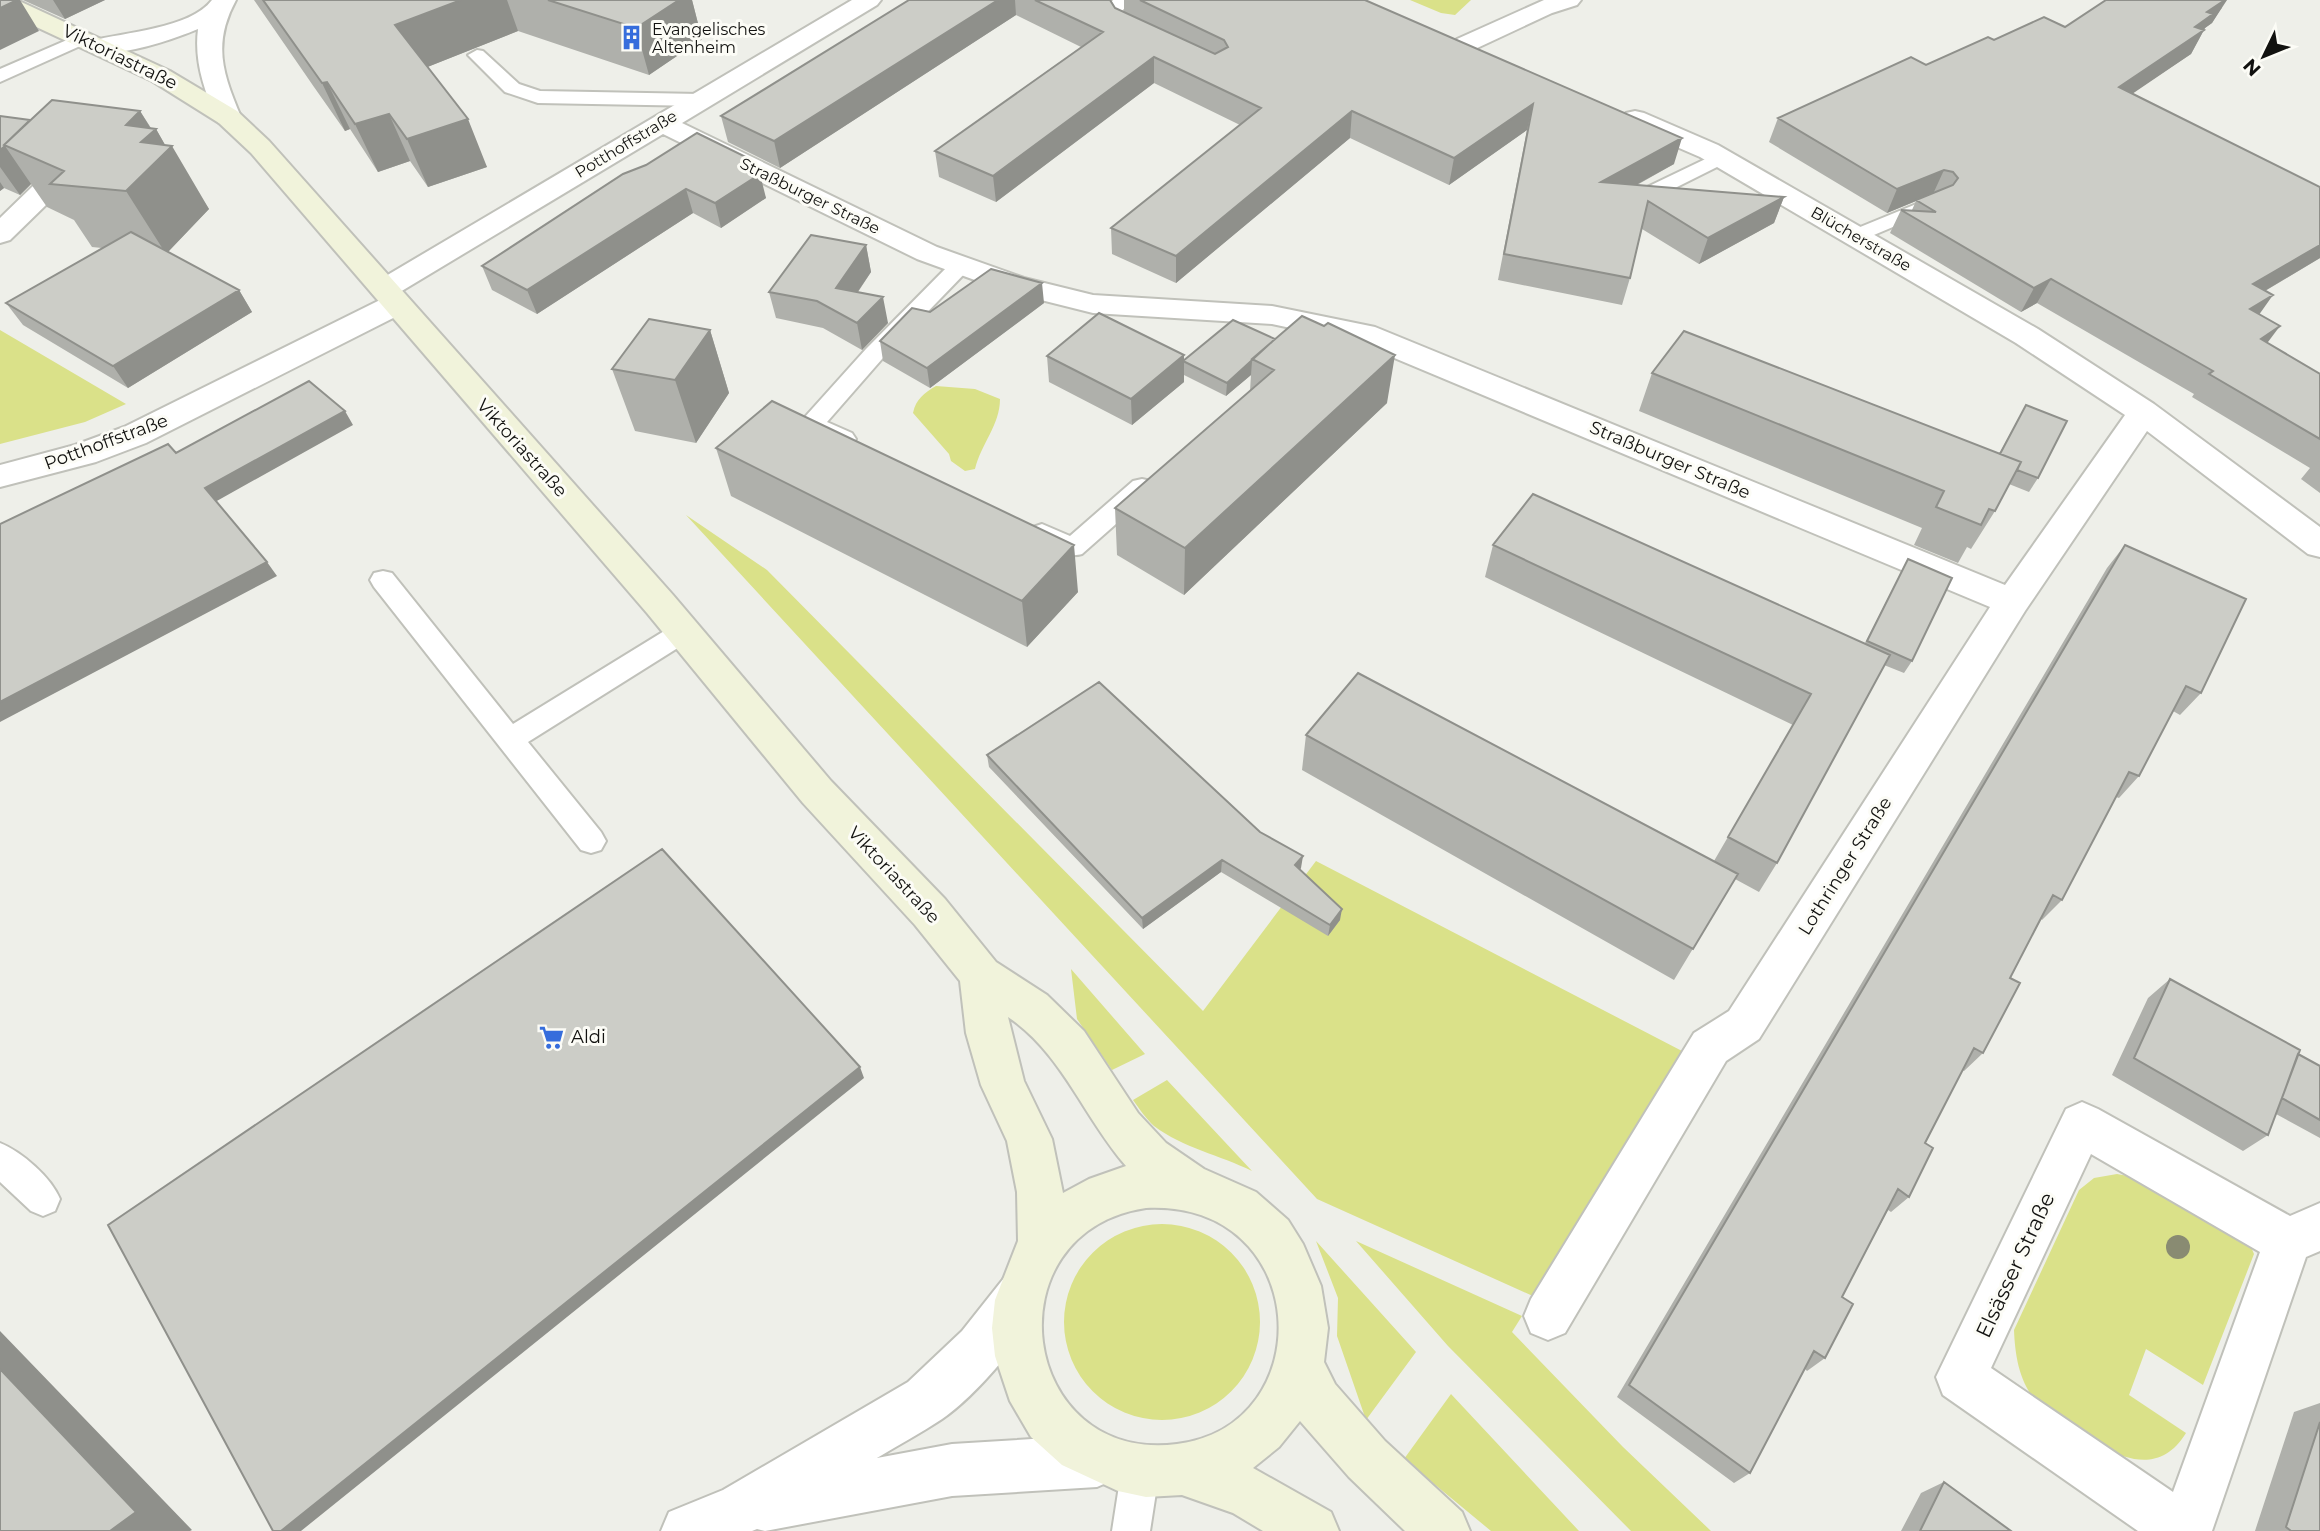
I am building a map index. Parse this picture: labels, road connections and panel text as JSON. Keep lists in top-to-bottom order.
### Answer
{
  "streets": {
    "main road": ["Viktoriastraße"],
    "street": [
      "Potthoffstraße",
      "Straßburger Straße",
      "Blücherstraße",
      "Lothringer Straße",
      "Elsässer Straße"
    ]
  },
  "crossings": [
    ["Viktoriastraße", "Potthoffstraße"],
    ["Potthoffstraße", "Straßburger Straße"],
    ["Straßburger Straße", "Lothringer Straße"],
    ["Blücherstraße", "Lothringer Straße"]
  ],
  "places": {
    "building": ["Evangelisches Altenheim"],
    "supermarket": ["Aldi"]
  },
  "north": "bottom left"
}
